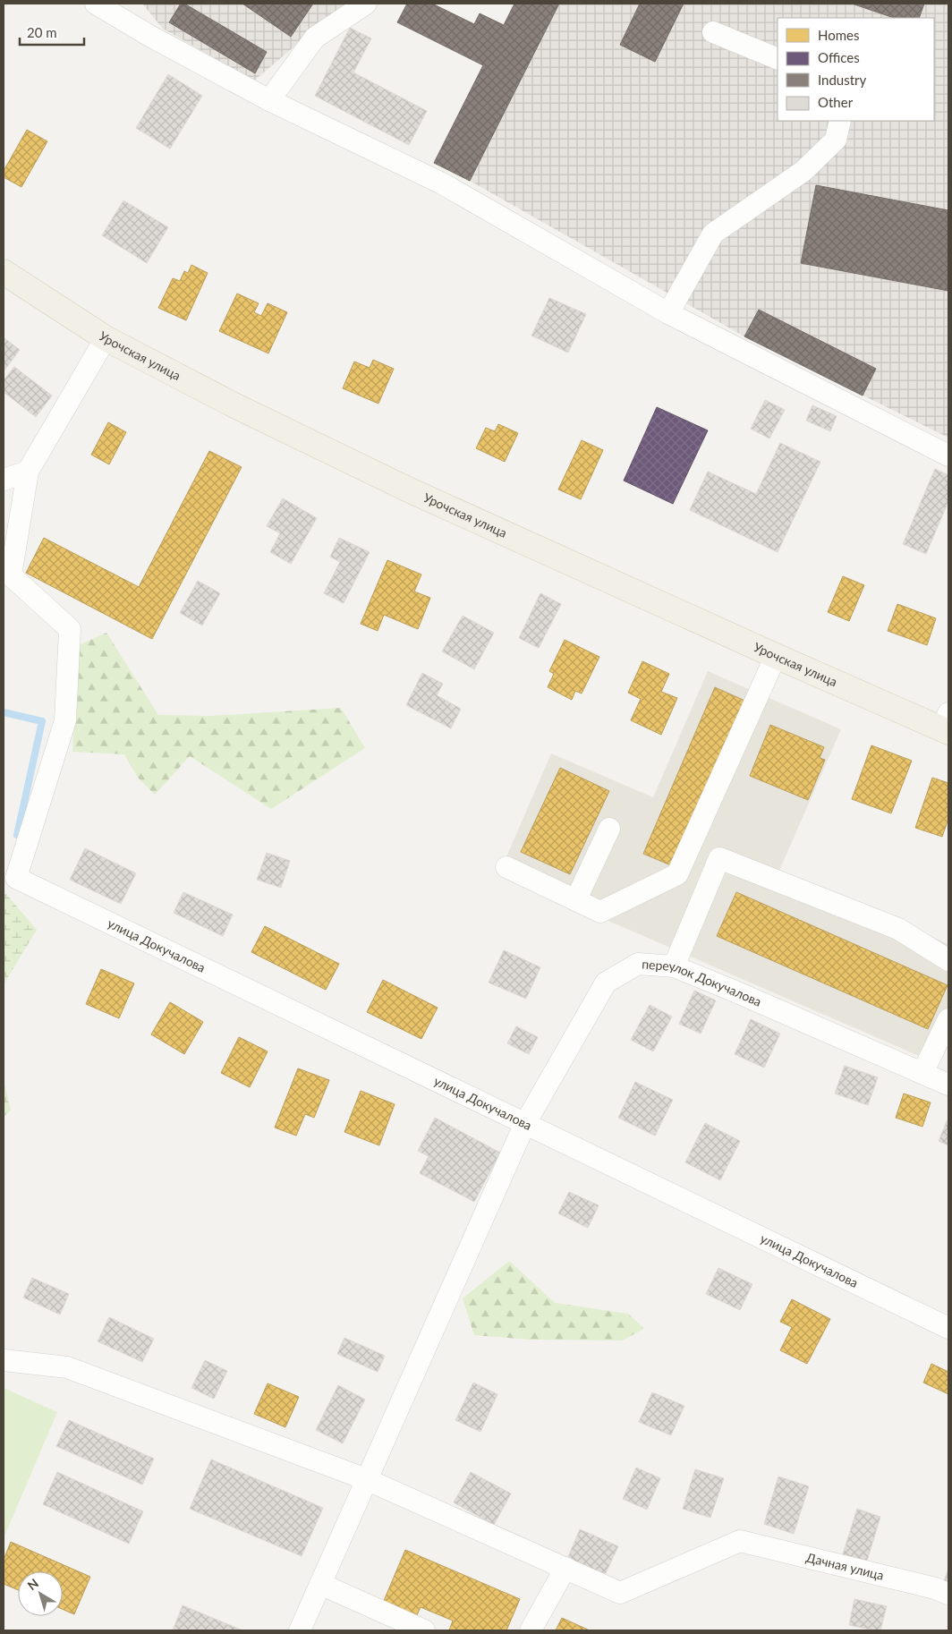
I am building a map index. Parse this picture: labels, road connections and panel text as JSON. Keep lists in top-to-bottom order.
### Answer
{
  "streets": {
    "main road": ["Урочская улица"],
    "street": ["улица Докучалова", "переулок Докучалова", "Дачная улица"]
  },
  "crossings": [
    ["улица Докучалова", "переулок Докучалова"]
  ],
  "legend": [
    "Homes",
    "Offices",
    "Industry",
    "Other"
  ],
  "scale_bar": "20 m",
  "north": "top left"
}
